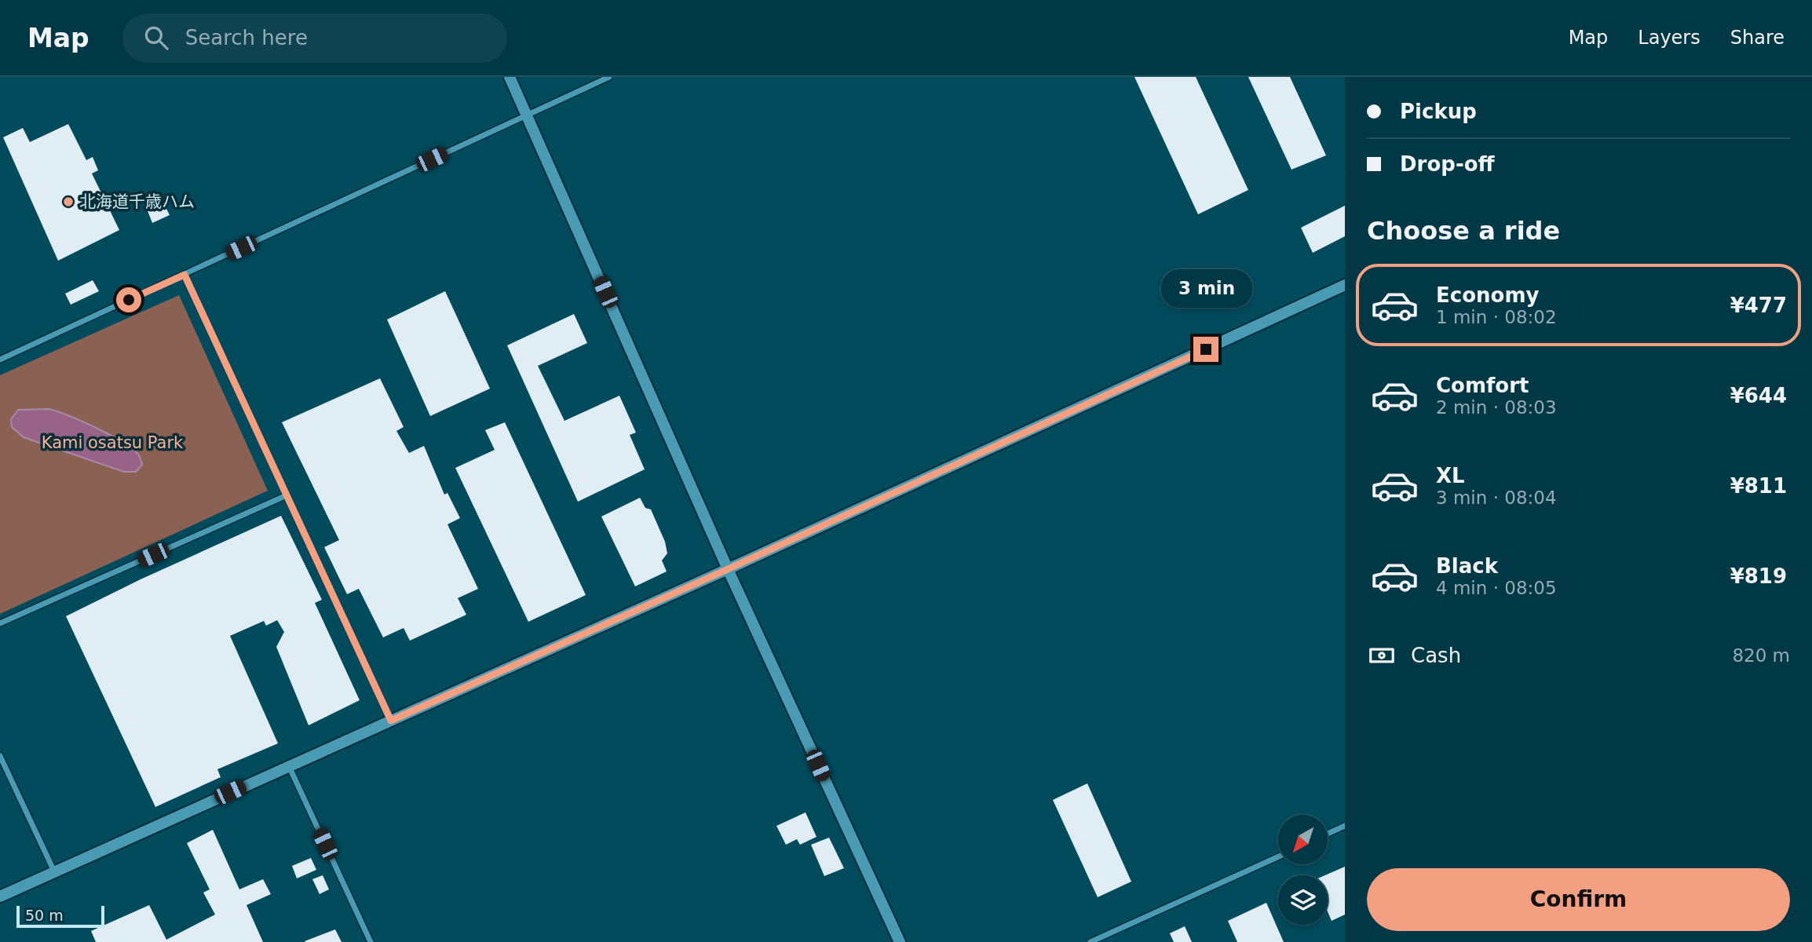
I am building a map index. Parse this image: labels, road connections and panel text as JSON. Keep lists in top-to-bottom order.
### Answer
{
  "parks": ["Kami osatsu Park"],
  "places": ["北海道千歳ハム"],
  "scale_bar": "50 m",
  "north": "bottom left",
  "page": {
    "header": "Map",
    "search": "Search here",
    "nav": ["Map", "Layers", "Share"],
    "banner": ["Pickup", "Drop-off"],
    "heading": "Choose a ride",
    "list": [
      {
        "name": "Economy",
        "note": "1 min · 08:02",
        "value": "¥477"
      },
      {
        "name": "Comfort",
        "note": "2 min · 08:03",
        "value": "¥644"
      },
      {
        "name": "XL",
        "note": "3 min · 08:04",
        "value": "¥811"
      },
      {
        "name": "Black",
        "note": "4 min · 08:05",
        "value": "¥819"
      }
    ],
    "bubble": "3 min",
    "pay": ["Cash", "820 m"],
    "buttons": "Confirm",
    "scale": "50 m"
  }
}
